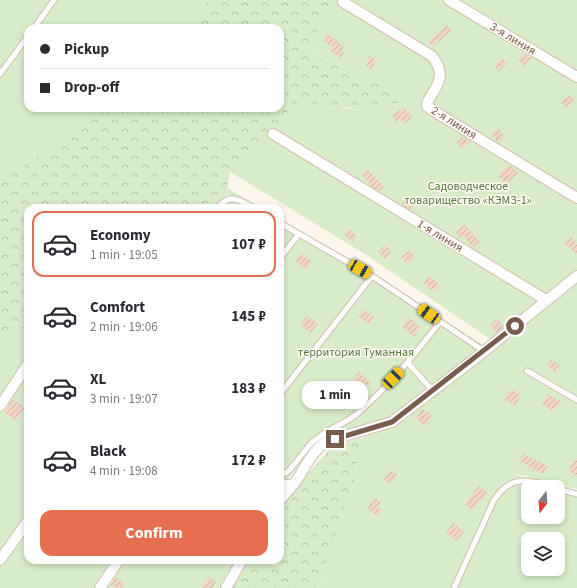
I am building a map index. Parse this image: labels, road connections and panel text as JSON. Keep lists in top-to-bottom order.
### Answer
{
  "streets": {
    "street": ["3-я линия", "2-я линия", "1-я линия"]
  },
  "parks": ["Садоводческое товарищество «КЭМЗ-1»", "территория Туманная"],
  "north": "bottom",
  "page": {
    "banner": ["Pickup", "Drop-off"],
    "list": [
      {
        "name": "Economy",
        "note": "1 min · 19:05",
        "value": "107 ₽"
      },
      {
        "name": "Comfort",
        "note": "2 min · 19:06",
        "value": "145 ₽"
      },
      {
        "name": "XL",
        "note": "3 min · 19:07",
        "value": "183 ₽"
      },
      {
        "name": "Black",
        "note": "4 min · 19:08",
        "value": "172 ₽"
      }
    ],
    "bubble": "1 min",
    "buttons": "Confirm"
  }
}
